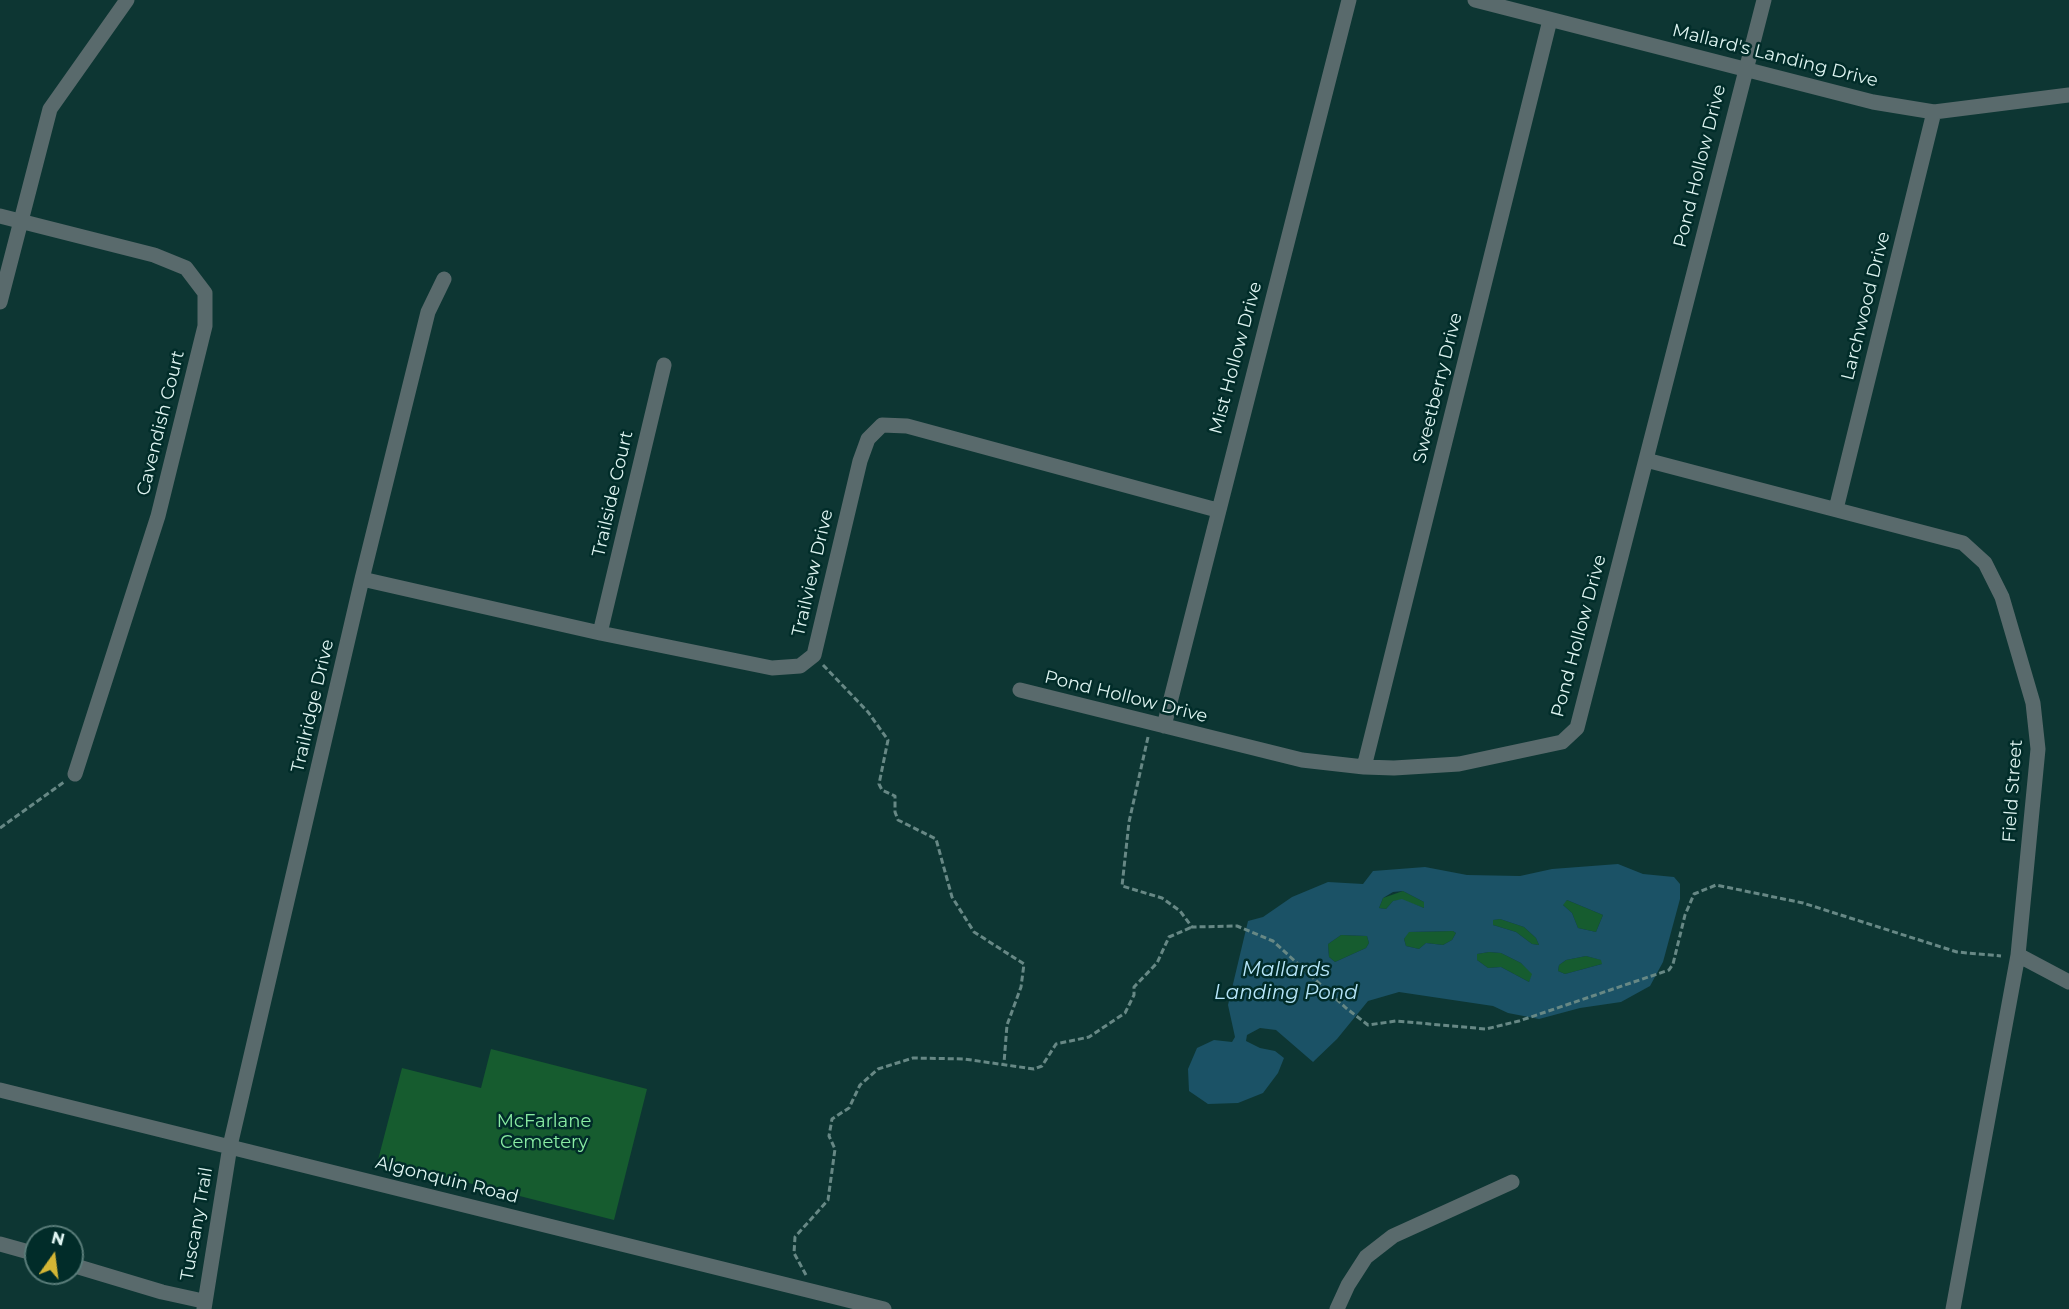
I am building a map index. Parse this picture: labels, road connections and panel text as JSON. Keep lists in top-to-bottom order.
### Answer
{
  "streets": {
    "street": [
      "Mallard's Landing Drive",
      "Pond Hollow Drive",
      "Larchwood Drive",
      "Mist Hollow Drive",
      "Sweetberry Drive",
      "Cavendish Court",
      "Trailside Court",
      "Trailview Drive",
      "Trailridge Drive",
      "Field Street",
      "Algonquin Road",
      "Tuscany Trail"
    ]
  },
  "crossings": [
    ["Mallard's Landing Drive", "Pond Hollow Drive"],
    ["Mallard's Landing Drive", "Larchwood Drive"],
    ["Mallard's Landing Drive", "Sweetberry Drive"],
    ["Pond Hollow Drive", "Mist Hollow Drive"],
    ["Pond Hollow Drive", "Sweetberry Drive"],
    ["Pond Hollow Drive", "Field Street"],
    ["Larchwood Drive", "Field Street"],
    ["Mist Hollow Drive", "Trailview Drive"],
    ["Trailside Court", "Trailview Drive"],
    ["Trailview Drive", "Trailridge Drive"],
    ["Trailridge Drive", "Algonquin Road"],
    ["Trailridge Drive", "Tuscany Trail"],
    ["Algonquin Road", "Tuscany Trail"]
  ],
  "water": ["Mallards Landing Pond"],
  "parks": ["McFarlane Cemetery"],
  "north": "top"
}
